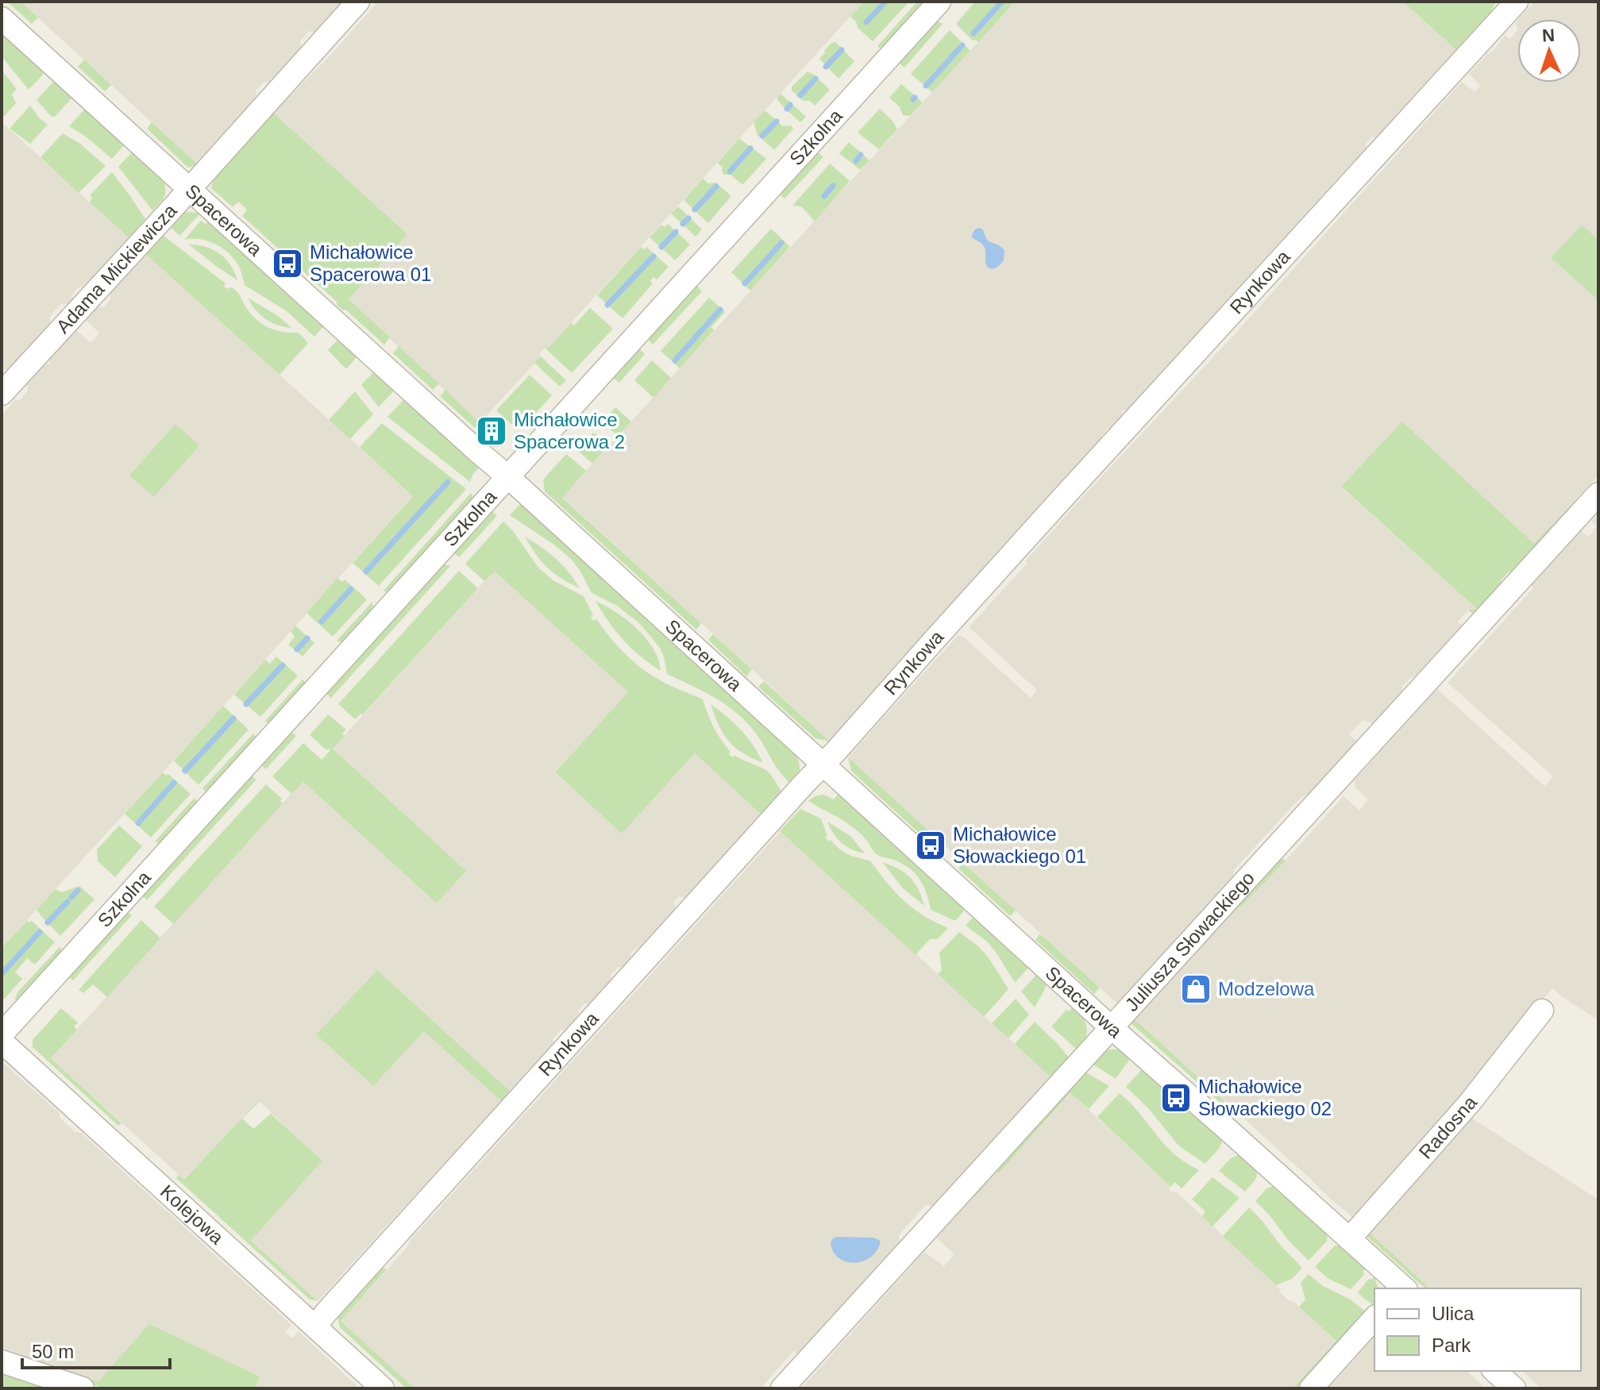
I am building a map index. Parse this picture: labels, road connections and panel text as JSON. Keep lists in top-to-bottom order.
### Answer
{
  "streets": {
    "street": [
      "Szkolna",
      "Spacerowa",
      "Adama Mickiewicza",
      "Rynkowa",
      "Juliusza Słowackiego",
      "Radosna",
      "Kolejowa"
    ]
  },
  "crossings": [
    ["Szkolna", "Spacerowa"],
    ["Spacerowa", "Adama Mickiewicza"],
    ["Spacerowa", "Rynkowa"],
    ["Spacerowa", "Juliusza Słowackiego"],
    ["Spacerowa", "Radosna"],
    ["Rynkowa", "Kolejowa"]
  ],
  "places": {
    "bus stop": ["Michałowice Spacerowa 01", "Michałowice Słowackiego 01", "Michałowice Słowackiego 02"],
    "building": ["Michałowice Spacerowa 2"],
    "shop": ["Modzelowa"]
  },
  "legend": ["Ulica", "Park"],
  "scale_bar": "50 m",
  "north": "top"
}
